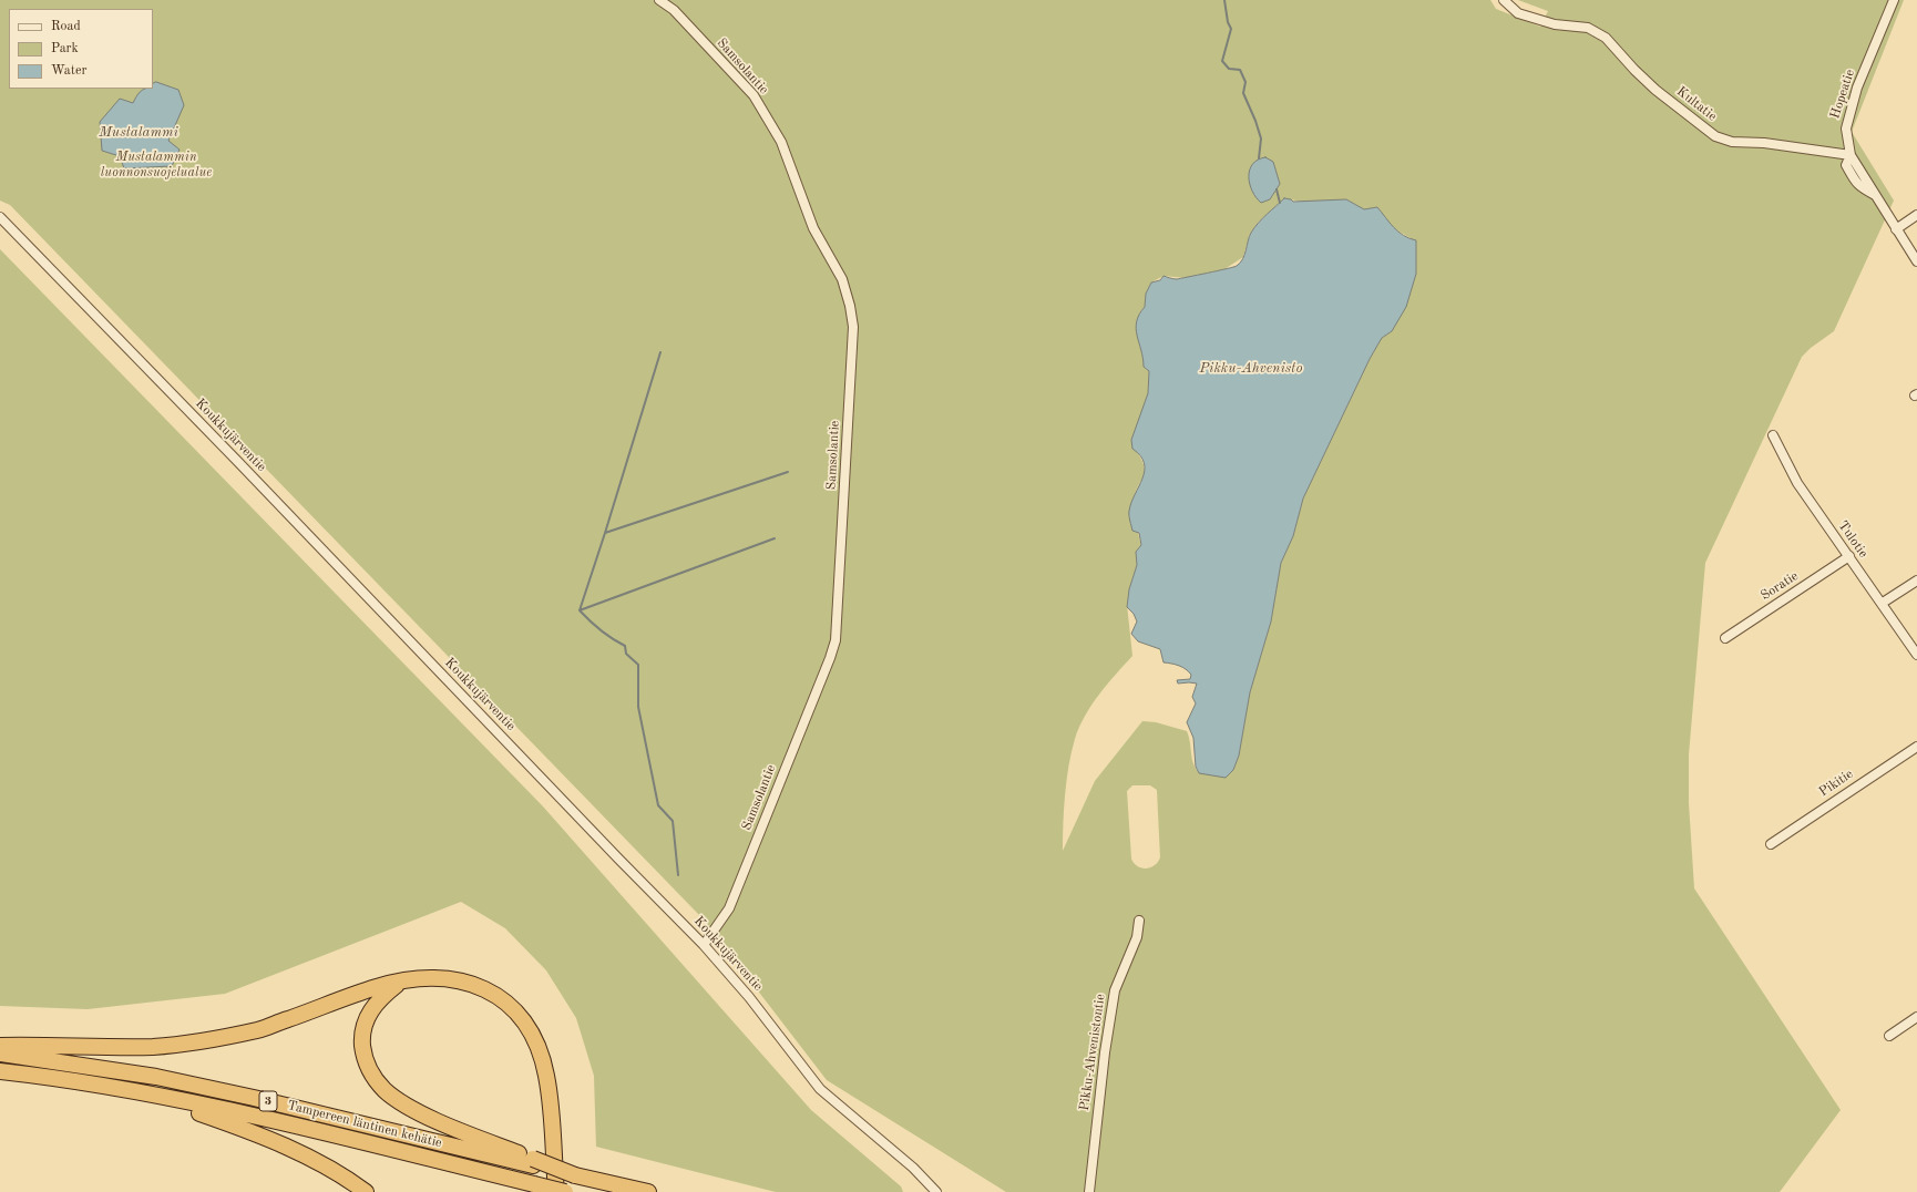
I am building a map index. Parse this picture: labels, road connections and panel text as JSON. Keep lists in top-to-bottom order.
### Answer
{
  "streets": {
    "highway": ["3", "Tampereen läntinen kehätie"],
    "street": [
      "Samsolantie",
      "Hopeatie",
      "Kultatie",
      "Koukkujärventie",
      "Tulotie",
      "Soratie",
      "Pikitie",
      "Pikku-Ahvenistontie"
    ]
  },
  "crossings": [
    ["Samsolantie", "Koukkujärventie"],
    ["Hopeatie", "Kultatie"],
    ["Tulotie", "Soratie"]
  ],
  "water": ["Mustalammi", "Pikku-Ahvenisto"],
  "parks": ["Mustalammin luonnonsuojelualue"],
  "legend": ["Road", "Park", "Water"]
}
